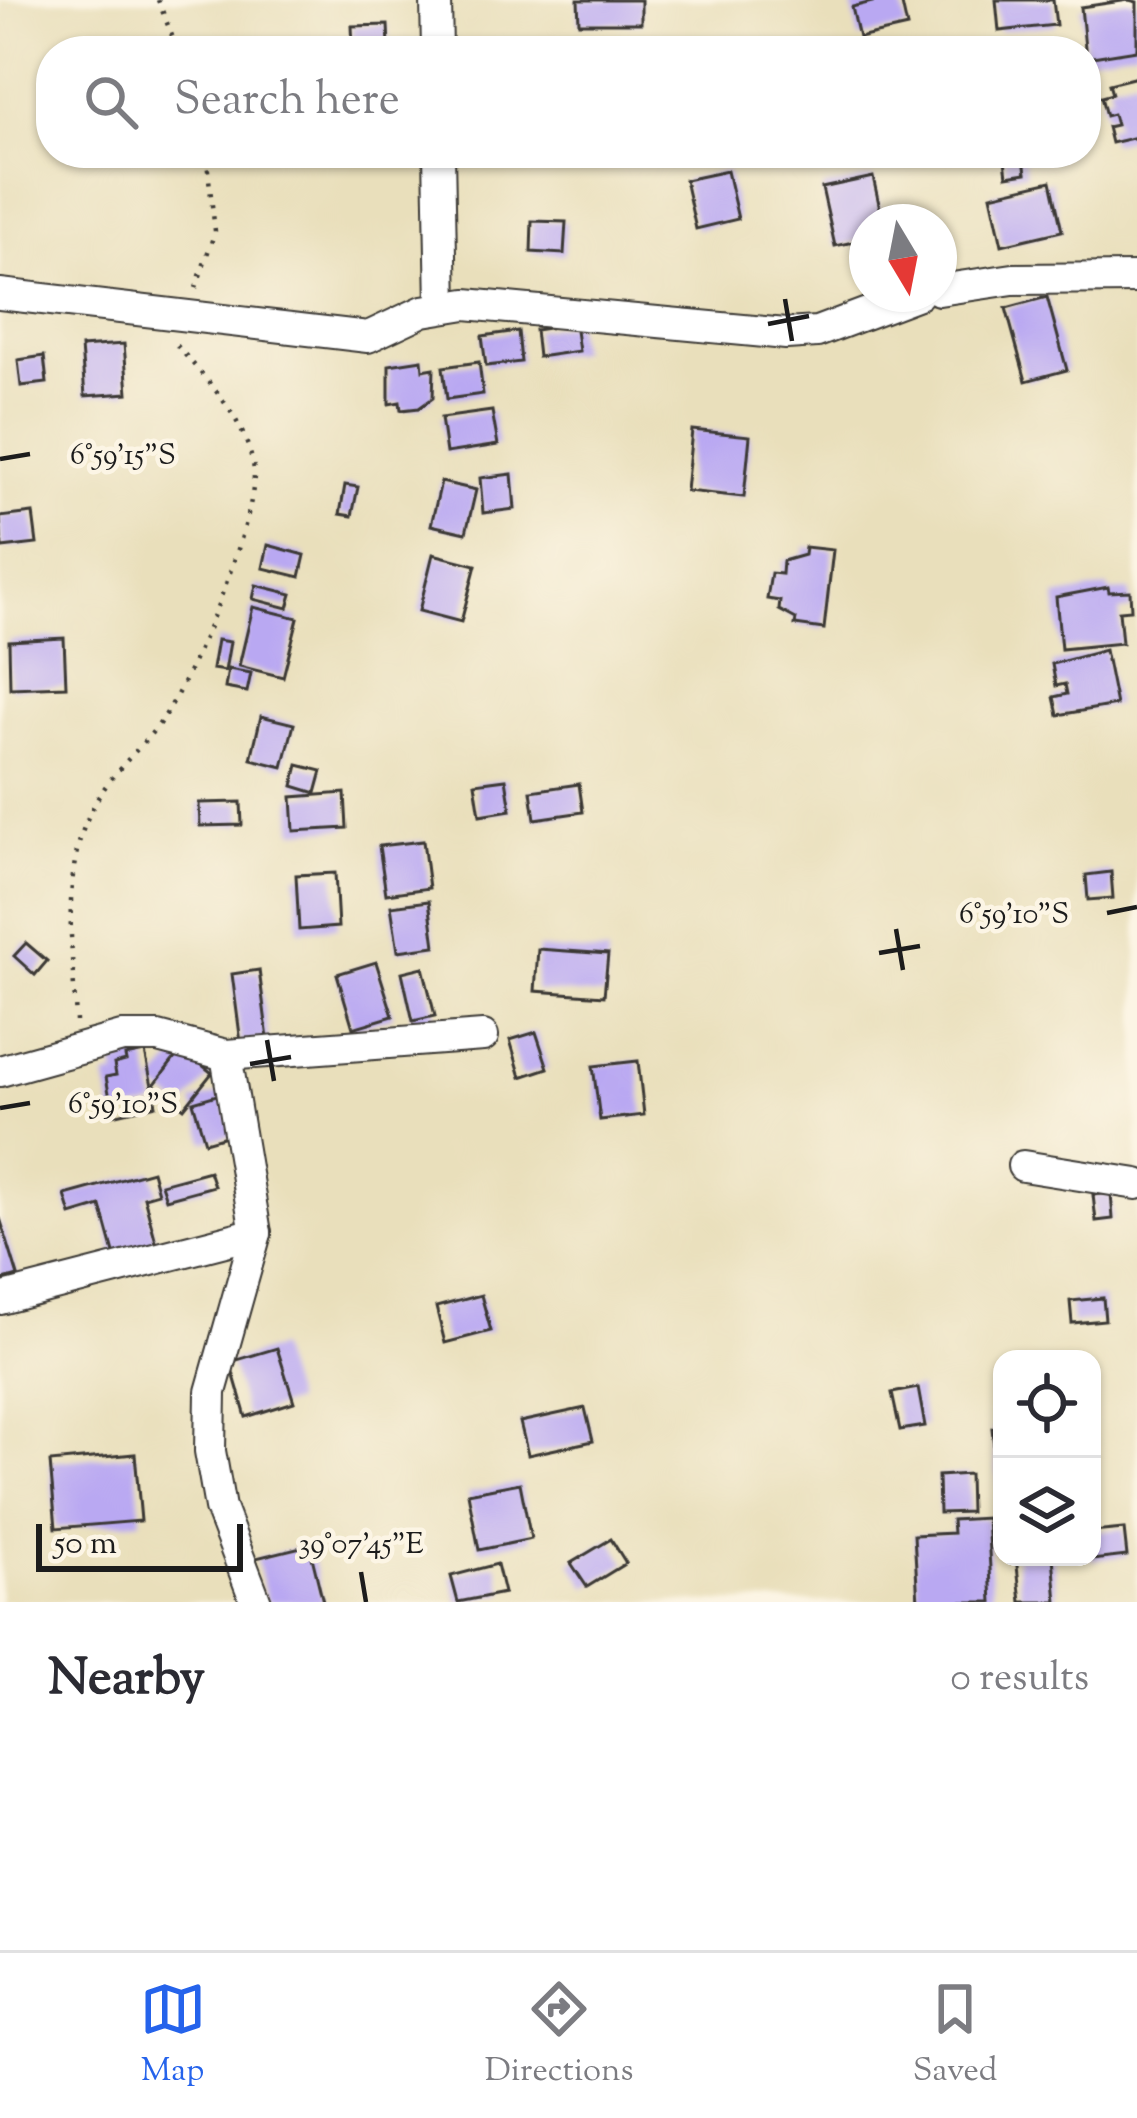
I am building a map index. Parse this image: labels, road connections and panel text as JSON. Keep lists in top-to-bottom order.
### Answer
{
  "scale_bar": "50 m",
  "north": "bottom",
  "page": {
    "search": "Search here",
    "scale": "50 m",
    "heading": ["Nearby", "0 results"],
    "nav": ["Map", "Directions", "Saved"]
  },
  "coordinates": ["6°59'15\"S", "6°59'10\"S", "39°07'45\"E"]
}
